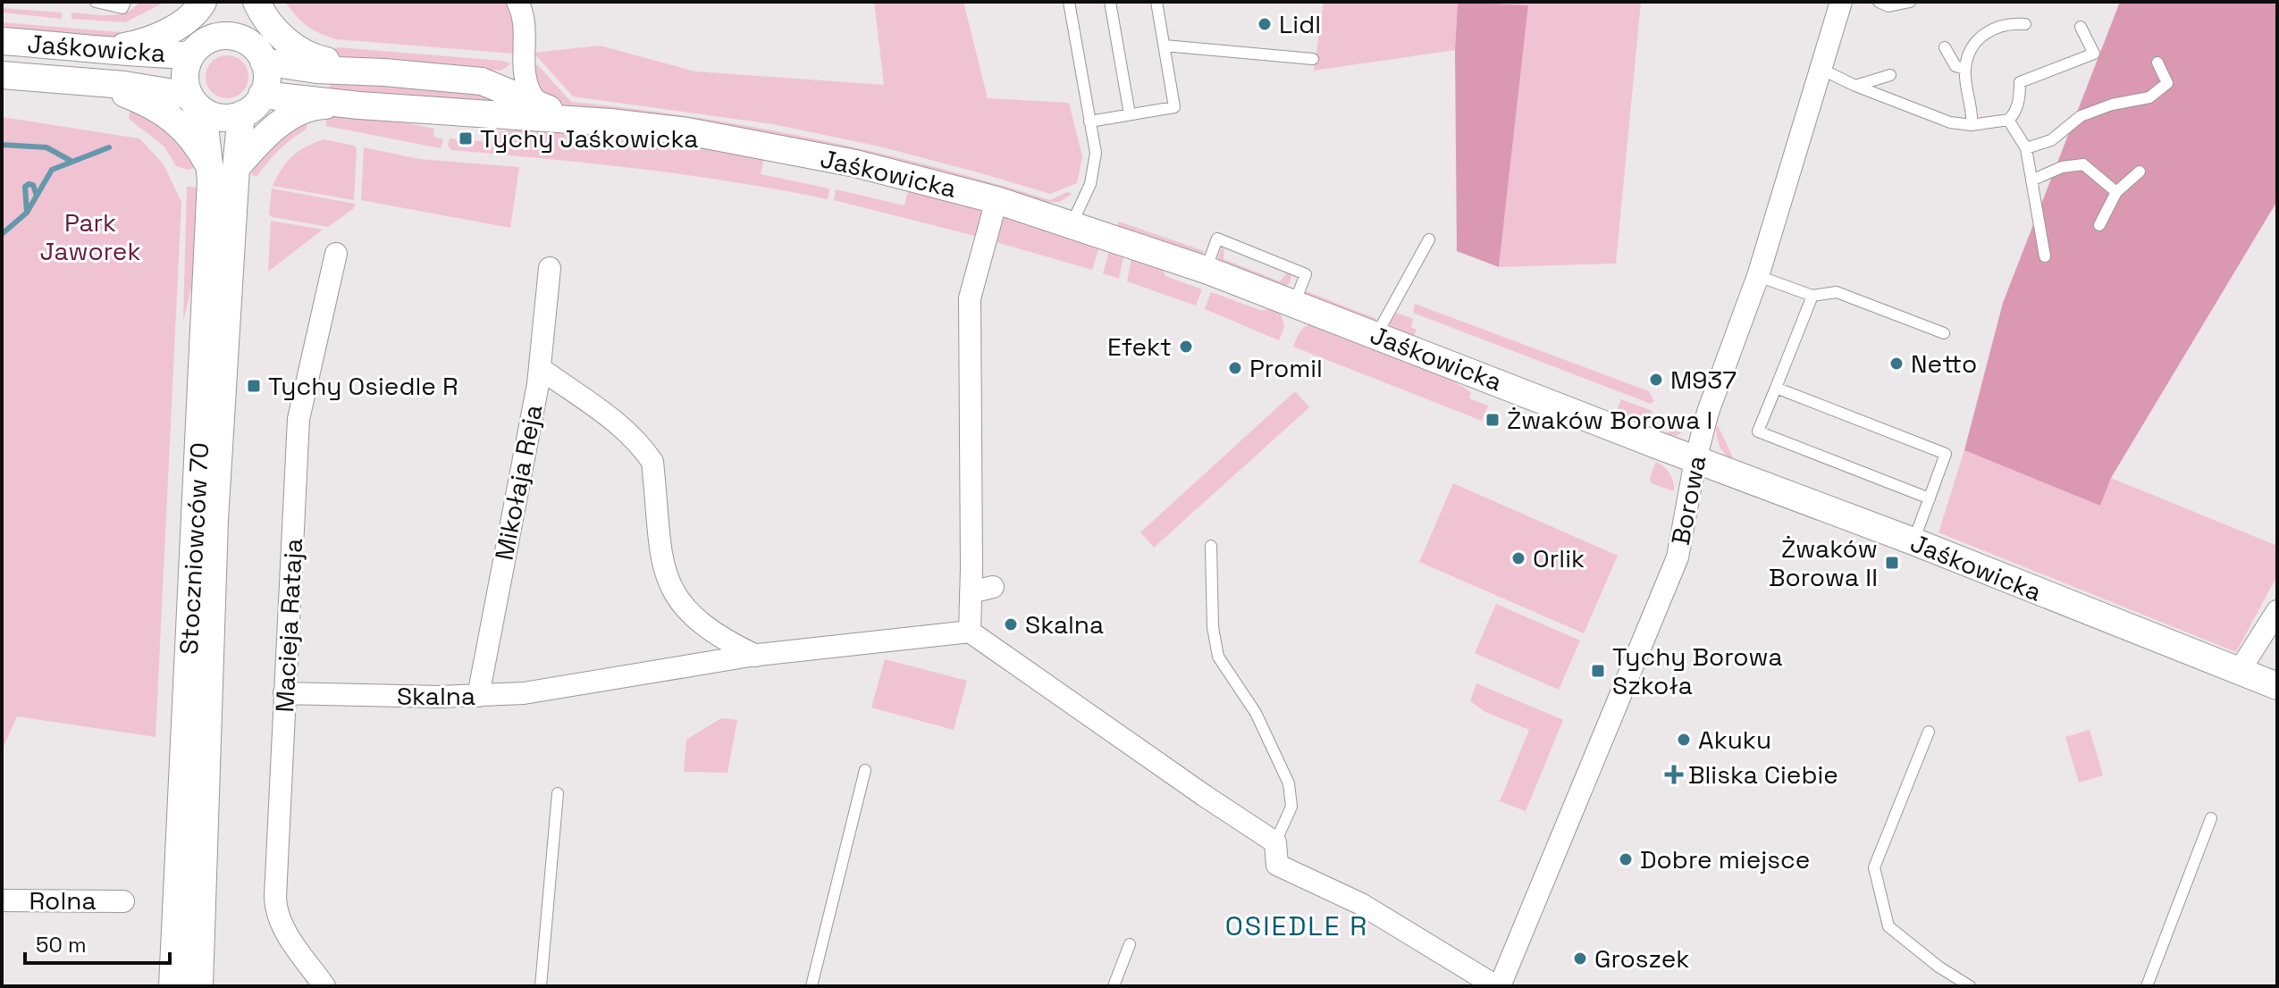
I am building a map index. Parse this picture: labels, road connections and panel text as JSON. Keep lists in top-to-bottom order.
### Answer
{
  "streets": {
    "street": [
      "Jaśkowicka",
      "Mikołaja Reja",
      "Borowa",
      "Stoczniowców 70",
      "Macieja Rataja",
      "Skalna",
      "Rolna"
    ]
  },
  "crossings": [
    ["Jaśkowicka", "Borowa"],
    ["Jaśkowicka", "Stoczniowców 70"],
    ["Mikołaja Reja", "Skalna"],
    ["Macieja Rataja", "Skalna"]
  ],
  "districts": ["OSIEDLE R"],
  "parks": ["Park Jaworek"],
  "places": {
    "other": [
      "Lidl",
      "Efekt",
      "Netto",
      "Promil",
      "M937",
      "Orlik",
      "Skalna",
      "Akuku",
      "Dobre miejsce",
      "Groszek"
    ],
    "transit": [
      "Tychy Jaśkowicka",
      "Tychy Osiedle R",
      "Żwaków Borowa I",
      "Żwaków Borowa II",
      "Tychy Borowa Szkoła"
    ],
    "health": ["Bliska Ciebie"]
  },
  "scale_bar": "50 m"
}
